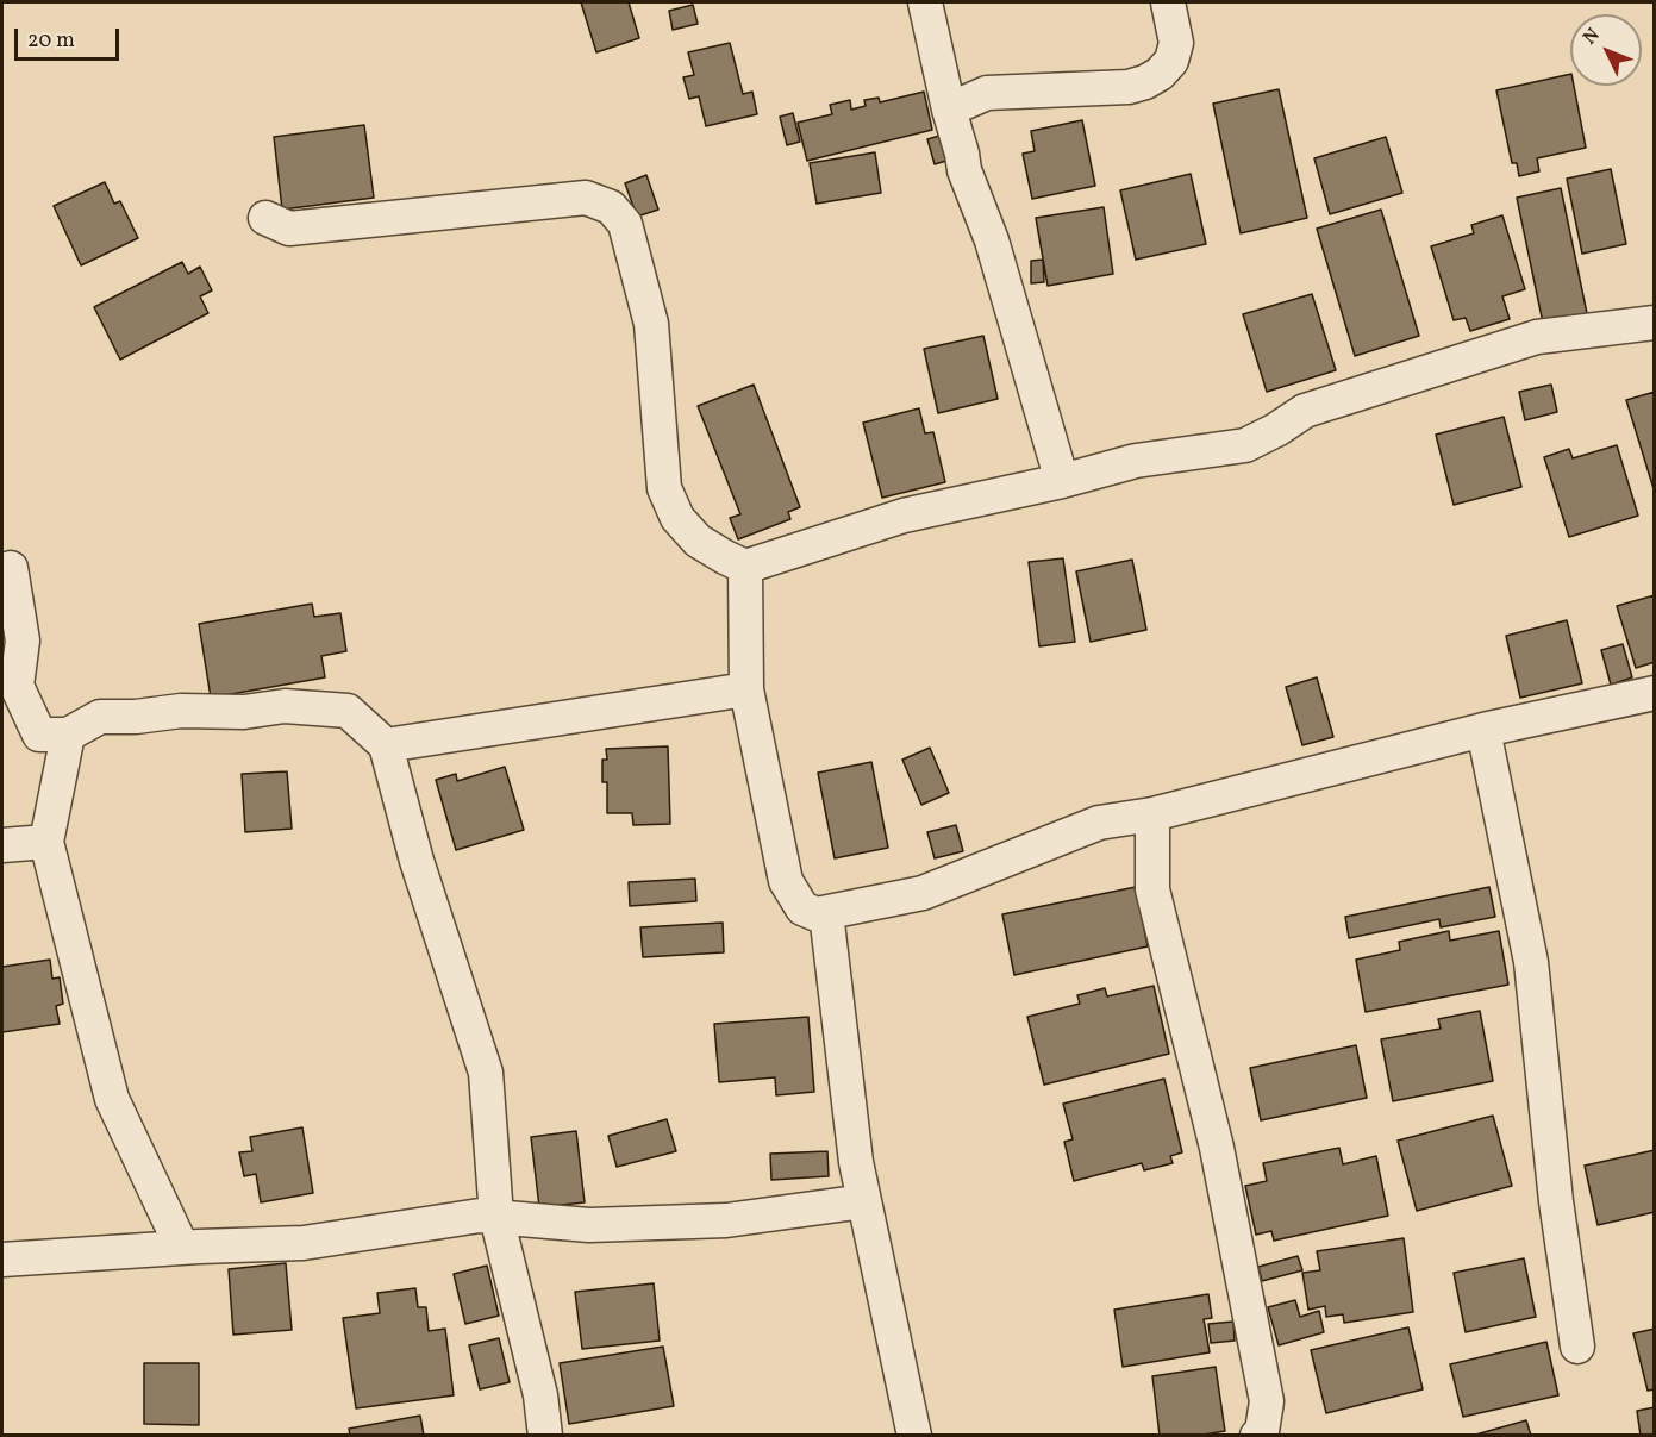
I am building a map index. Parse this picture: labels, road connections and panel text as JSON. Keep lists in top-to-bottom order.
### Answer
{
  "scale_bar": "20 m",
  "north": "top left"
}
